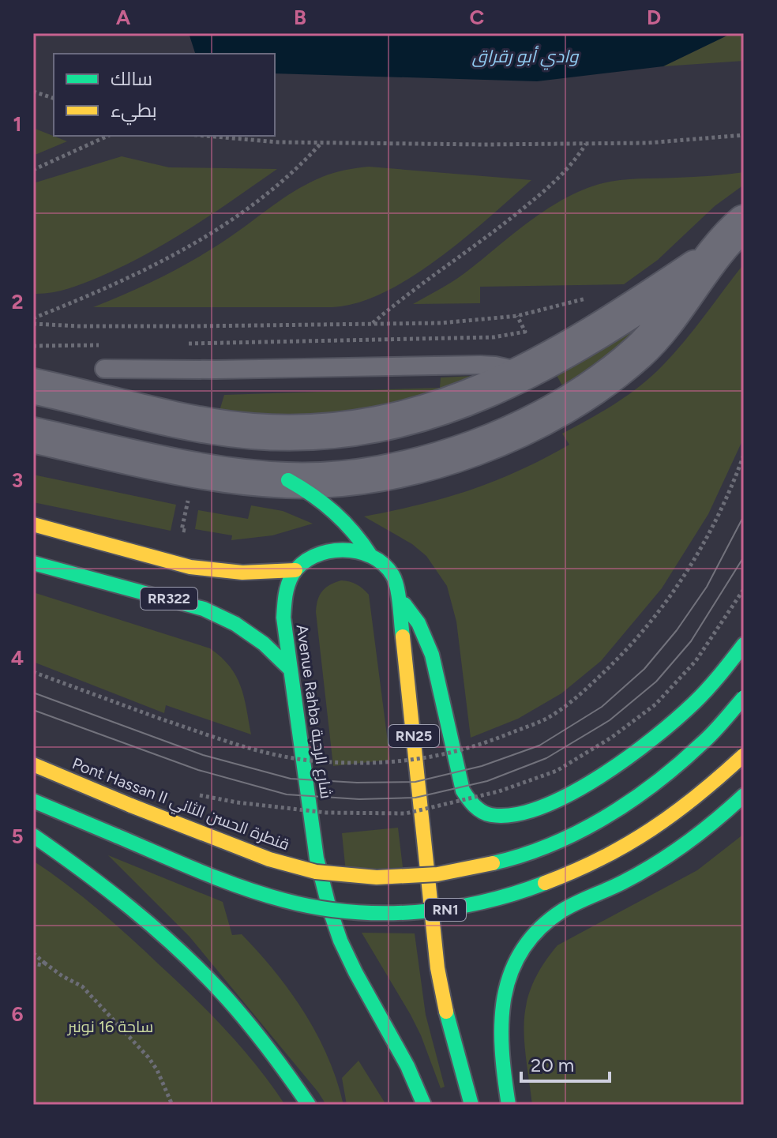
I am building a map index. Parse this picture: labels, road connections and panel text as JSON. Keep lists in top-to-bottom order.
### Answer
{
  "streets": {
    "main road": [
      "RR322",
      "Avenue Rahba شارع الرحبة",
      "RN25",
      "Pont Hassan II قنطرة الحسن الثاني",
      "RN1"
    ]
  },
  "crossings": [
    ["RR322", "Avenue Rahba شارع الرحبة"]
  ],
  "water": ["وادي أبو رقراق"],
  "parks": ["ساحة 16 نونبر"],
  "legend": ["سالك", "بطيء"],
  "scale_bar": "20 m",
  "grid": {
    "columns": [
      "A",
      "B",
      "C",
      "D"
    ],
    "rows": [
      "1",
      "2",
      "3",
      "4",
      "5",
      "6"
    ]
  }
}
